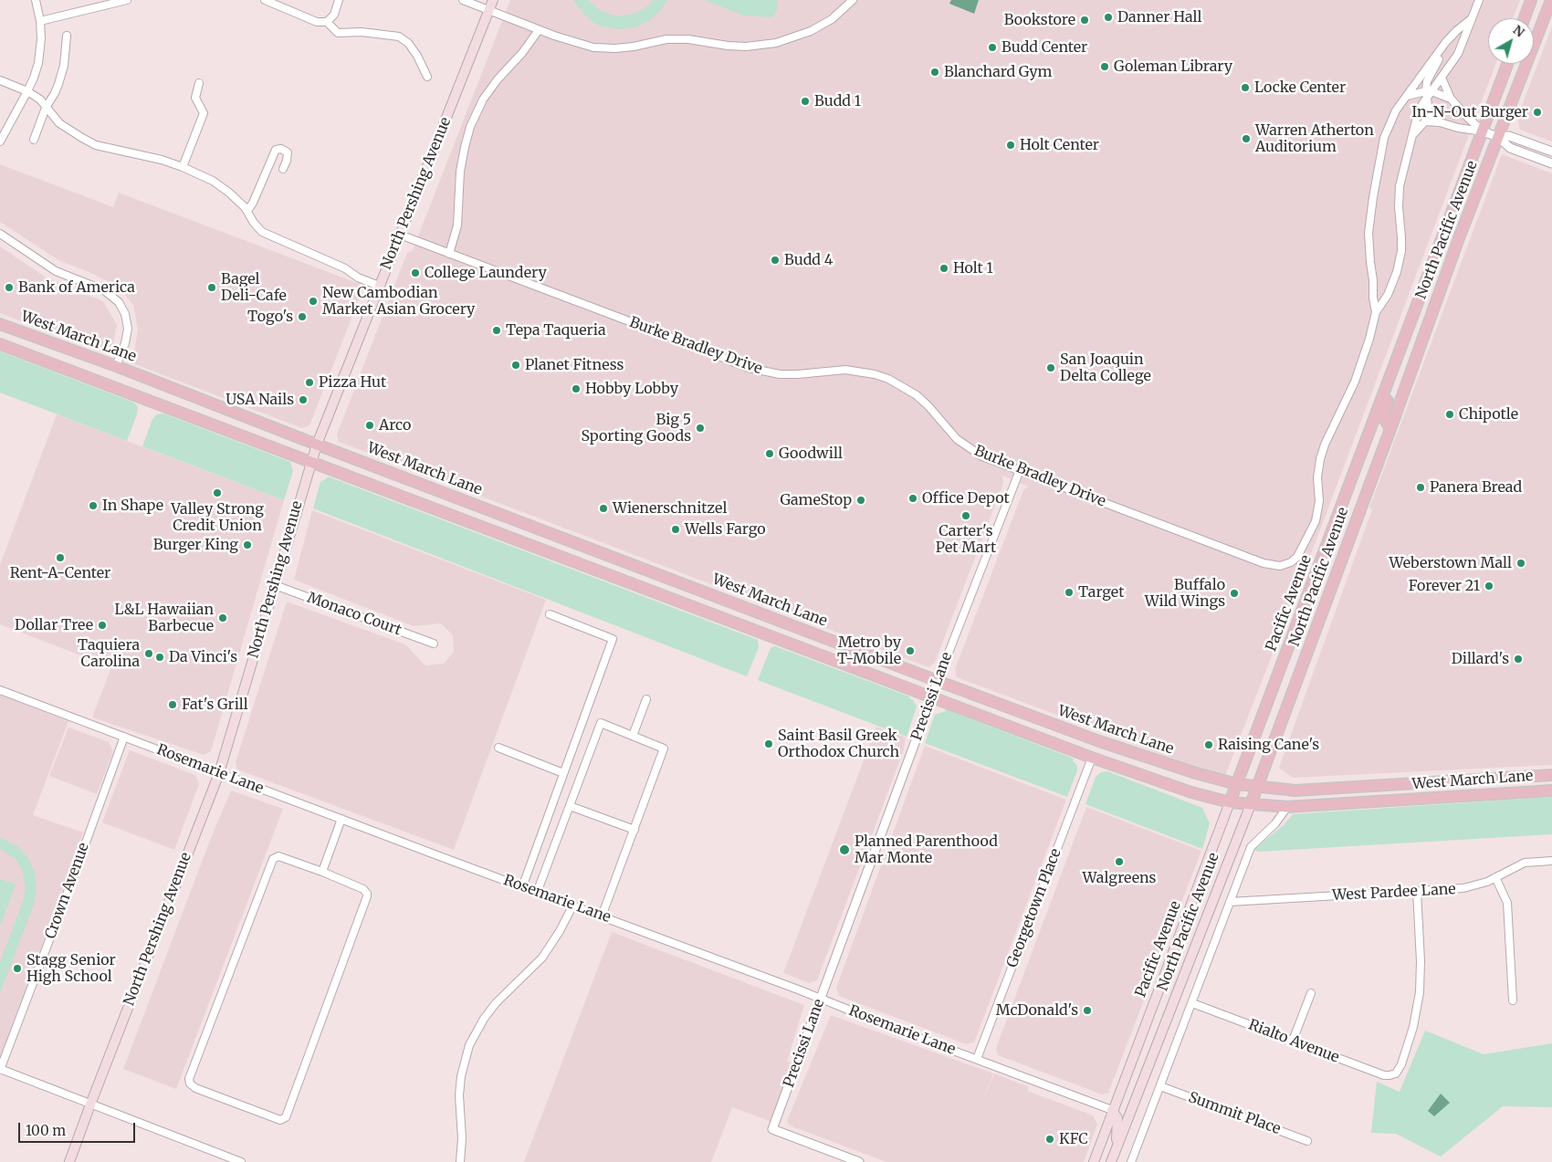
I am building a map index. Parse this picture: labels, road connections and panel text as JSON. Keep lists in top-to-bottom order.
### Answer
{
  "streets": {
    "main road": [
      "North Pershing Avenue",
      "North Pacific Avenue",
      "West March Lane",
      "Pacific Avenue"
    ],
    "street": [
      "Burke Bradley Drive",
      "Monaco Court",
      "Precissi Lane",
      "Rosemarie Lane",
      "Crown Avenue",
      "West Pardee Lane",
      "Georgetown Place",
      "Rialto Avenue",
      "Summit Place"
    ]
  },
  "crossings": [
    ["North Pershing Avenue", "West March Lane"],
    ["North Pershing Avenue", "Burke Bradley Drive"],
    ["North Pershing Avenue", "Monaco Court"],
    ["North Pershing Avenue", "Rosemarie Lane"],
    ["North Pacific Avenue", "West March Lane"],
    ["West March Lane", "Pacific Avenue"],
    ["West March Lane", "Precissi Lane"],
    ["West March Lane", "Georgetown Place"],
    ["Burke Bradley Drive", "Precissi Lane"],
    ["Pacific Avenue", "Rosemarie Lane"],
    ["Precissi Lane", "Rosemarie Lane"],
    ["Rosemarie Lane", "Crown Avenue"],
    ["Rosemarie Lane", "Georgetown Place"],
    ["West Pardee Lane", "Rialto Avenue"]
  ],
  "places": [
    "Danner Hall",
    "Bookstore",
    "Budd Center",
    "Goleman Library",
    "Blanchard Gym",
    "Locke Center",
    "Budd 1",
    "In-N-Out Burger",
    "Warren Atherton Auditorium",
    "Holt Center",
    "Budd 4",
    "Holt 1",
    "College Laundery",
    "Bank of America",
    "Bagel Deli-Cafe",
    "New Cambodian Market Asian Grocery",
    "Togo's",
    "Tepa Taqueria",
    "Planet Fitness",
    "San Joaquin Delta College",
    "Pizza Hut",
    "Hobby Lobby",
    "USA Nails",
    "Chipotle",
    "Arco",
    "Big 5 Sporting Goods",
    "Goodwill",
    "Panera Bread",
    "Valley Strong Credit Union",
    "Office Depot",
    "GameStop",
    "In Shape",
    "Wienerschnitzel",
    "Carter's Pet Mart",
    "Wells Fargo",
    "Burger King",
    "Rent-A-Center",
    "Weberstown Mall",
    "Forever 21",
    "Target",
    "Buffalo Wild Wings",
    "L&L Hawaiian Barbecue",
    "Dollar Tree",
    "Metro by T-Mobile",
    "Taquiera Carolina",
    "Da Vinci's",
    "Dillard's",
    "Fat's Grill",
    "Saint Basil Greek Orthodox Church",
    "Raising Cane's",
    "Planned Parenthood Mar Monte",
    "Walgreens",
    "Stagg Senior High School",
    "McDonald's",
    "KFC"
  ],
  "scale_bar": "100 m",
  "north": "top right"
}
